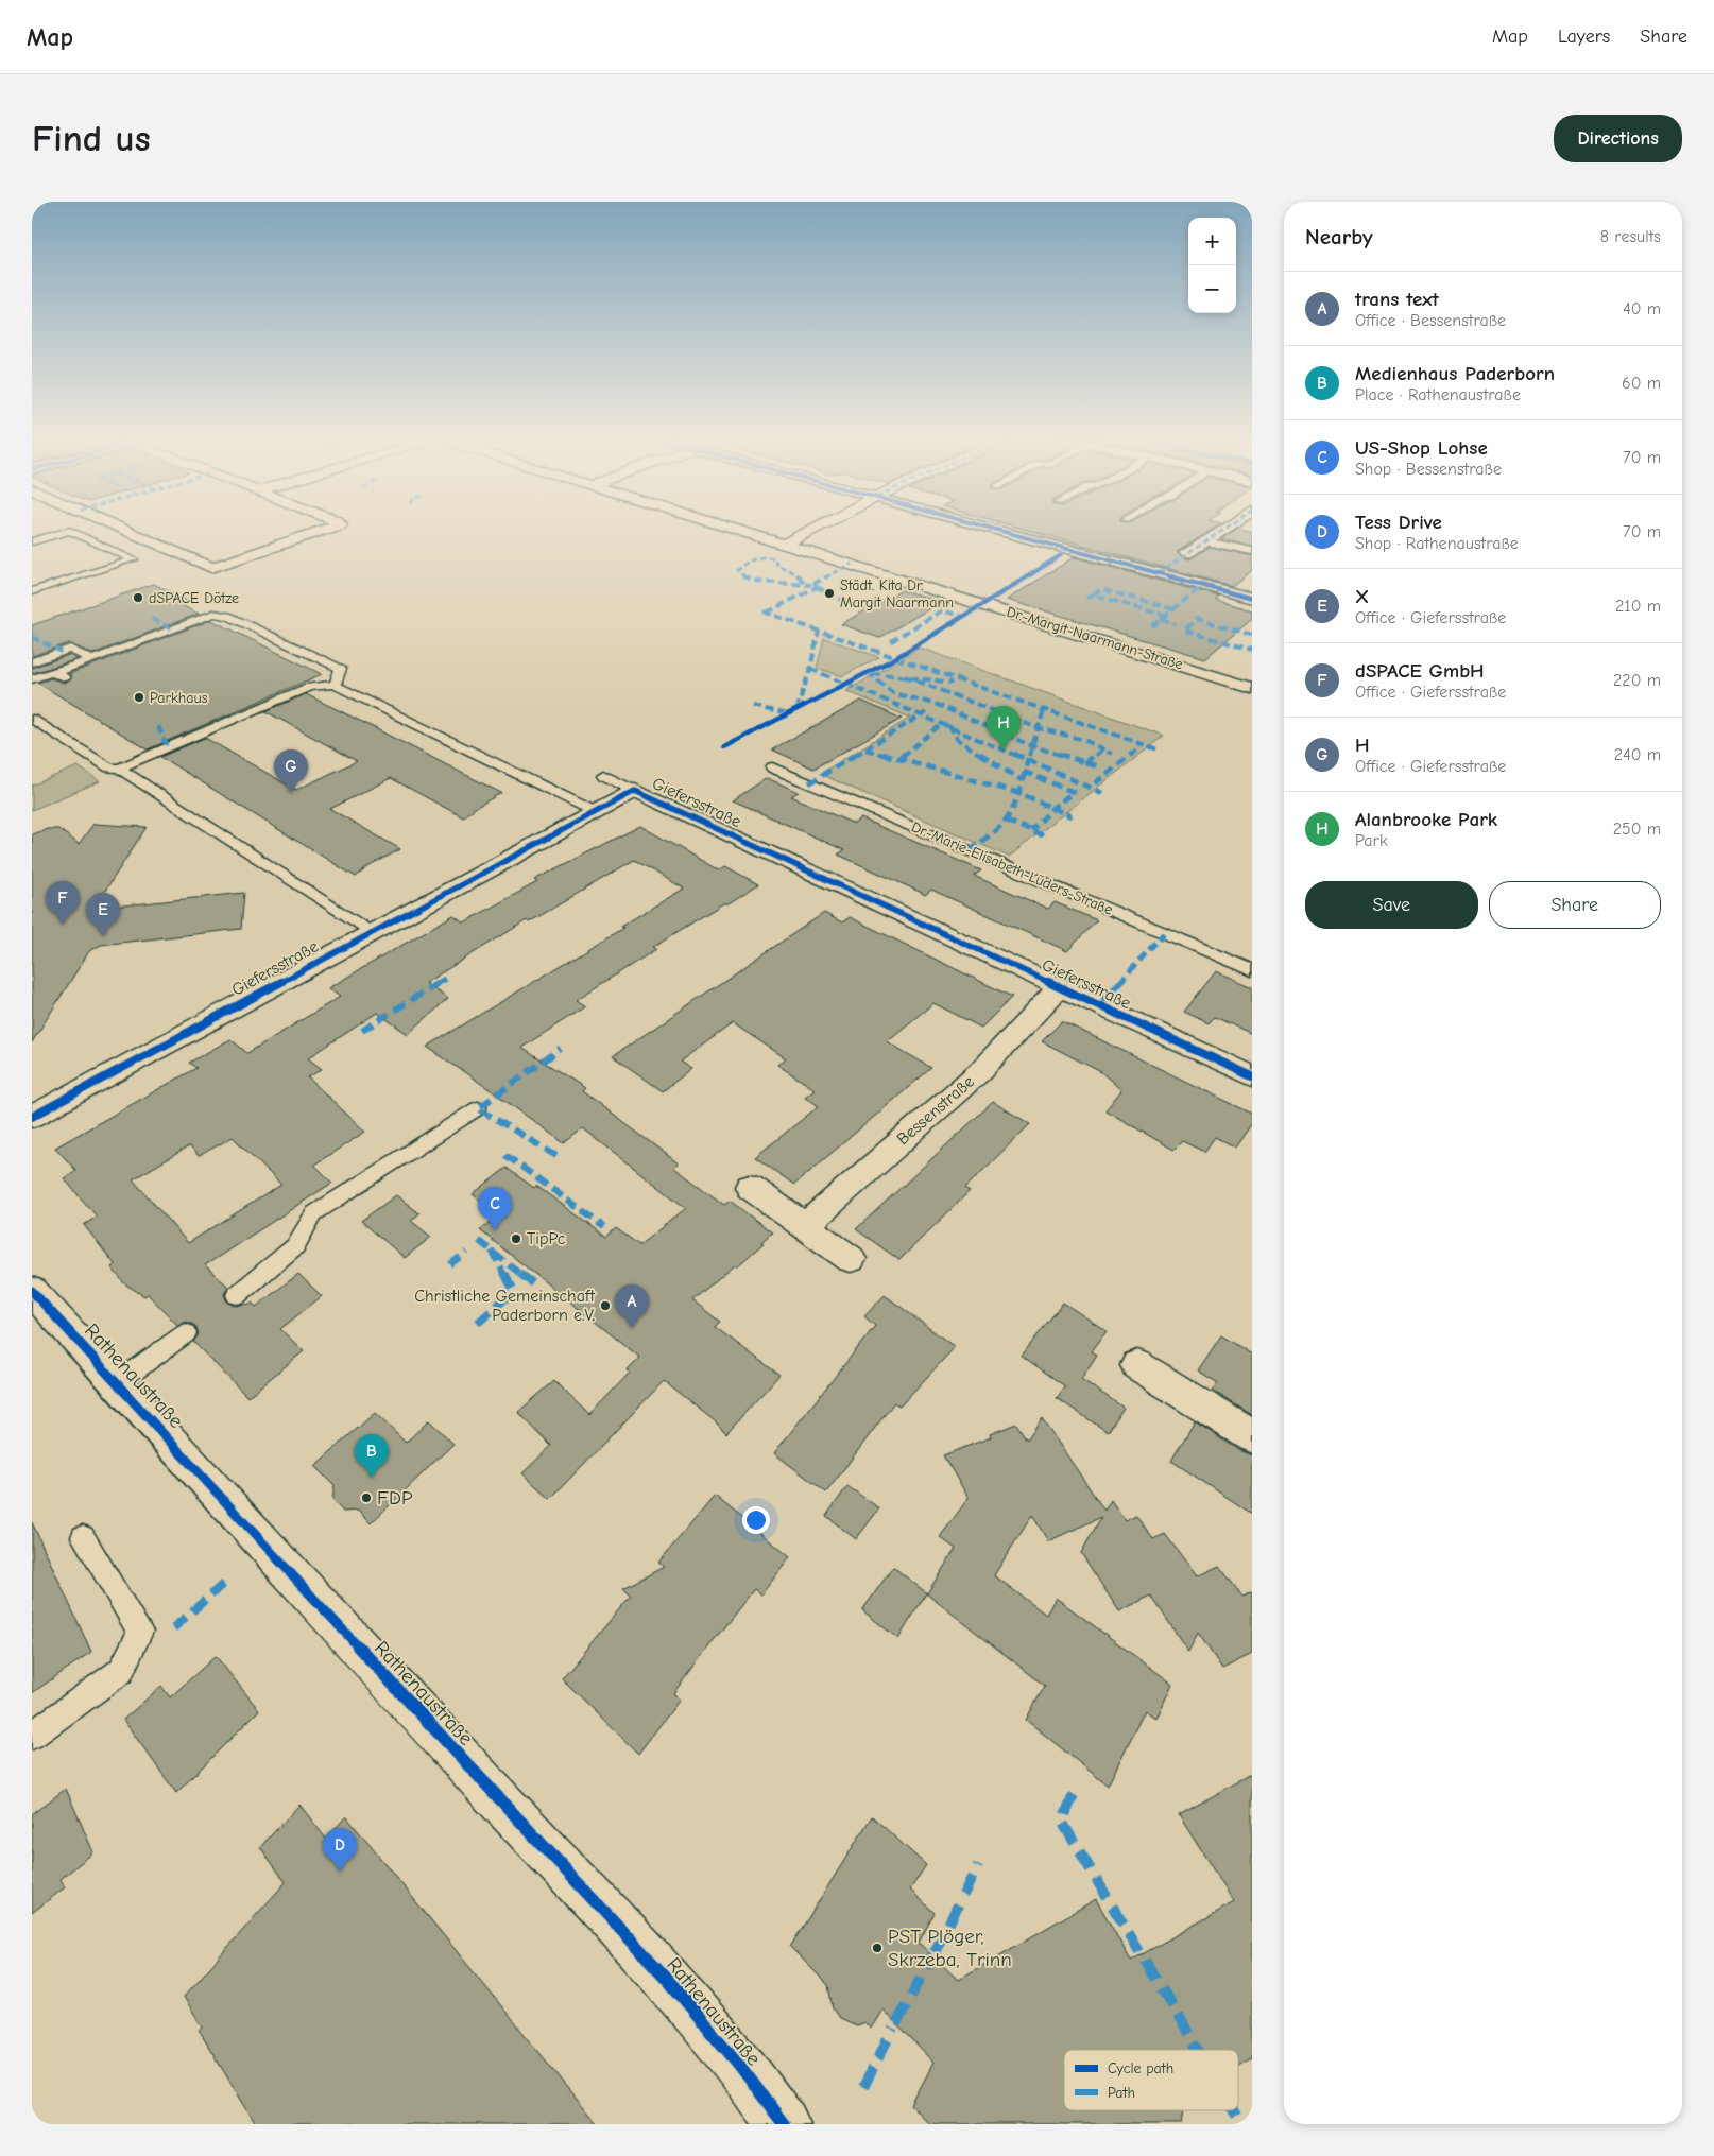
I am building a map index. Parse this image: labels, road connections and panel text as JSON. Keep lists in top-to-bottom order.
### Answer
{
  "streets": {
    "street": [
      "Dr.-Margit-Naarmann-Straße",
      "Giefersstraße",
      "Bessenstraße",
      "Rathenaustraße"
    ],
    "lane": ["Dr.-Marie-Elisabeth-Lüders-Straße"]
  },
  "crossings": [
    ["Giefersstraße", "Bessenstraße"]
  ],
  "places": [
    "Städt. Kita Dr. Margit Naarmann",
    "dSPACE Dötze",
    "Parkhaus",
    "TipPc",
    "Christliche Gemeinschaft Paderborn e.V.",
    "FDP",
    "PST Plöger, Skrzeba, Trinn"
  ],
  "legend": ["Cycle path", "Path"],
  "page": {
    "header": "Map",
    "nav": ["Map", "Layers", "Share"],
    "buttons": [
      "Directions",
      ["Save", "Share"]
    ],
    "title": "Find us",
    "heading": ["Nearby", "8 results"],
    "map_buttons": ["+", "−"],
    "list": [
      {
        "mark": "A",
        "name": "trans text",
        "note": "Office · Bessenstraße",
        "value": "40 m"
      },
      {
        "mark": "B",
        "name": "Medienhaus Paderborn",
        "note": "Place · Rathenaustraße",
        "value": "60 m"
      },
      {
        "mark": "C",
        "name": "US-Shop Lohse",
        "note": "Shop · Bessenstraße",
        "value": "70 m"
      },
      {
        "mark": "D",
        "name": "Tess Drive",
        "note": "Shop · Rathenaustraße",
        "value": "70 m"
      },
      {
        "mark": "E",
        "name": "X",
        "note": "Office · Giefersstraße",
        "value": "210 m"
      },
      {
        "mark": "F",
        "name": "dSPACE GmbH",
        "note": "Office · Giefersstraße",
        "value": "220 m"
      },
      {
        "mark": "G",
        "name": "H",
        "note": "Office · Giefersstraße",
        "value": "240 m"
      },
      {
        "mark": "H",
        "name": "Alanbrooke Park",
        "note": "Park",
        "value": "250 m"
      }
    ],
    "pins": [
      "H",
      "G",
      "F",
      "E",
      "C",
      "A",
      "B",
      "D"
    ]
  }
}
